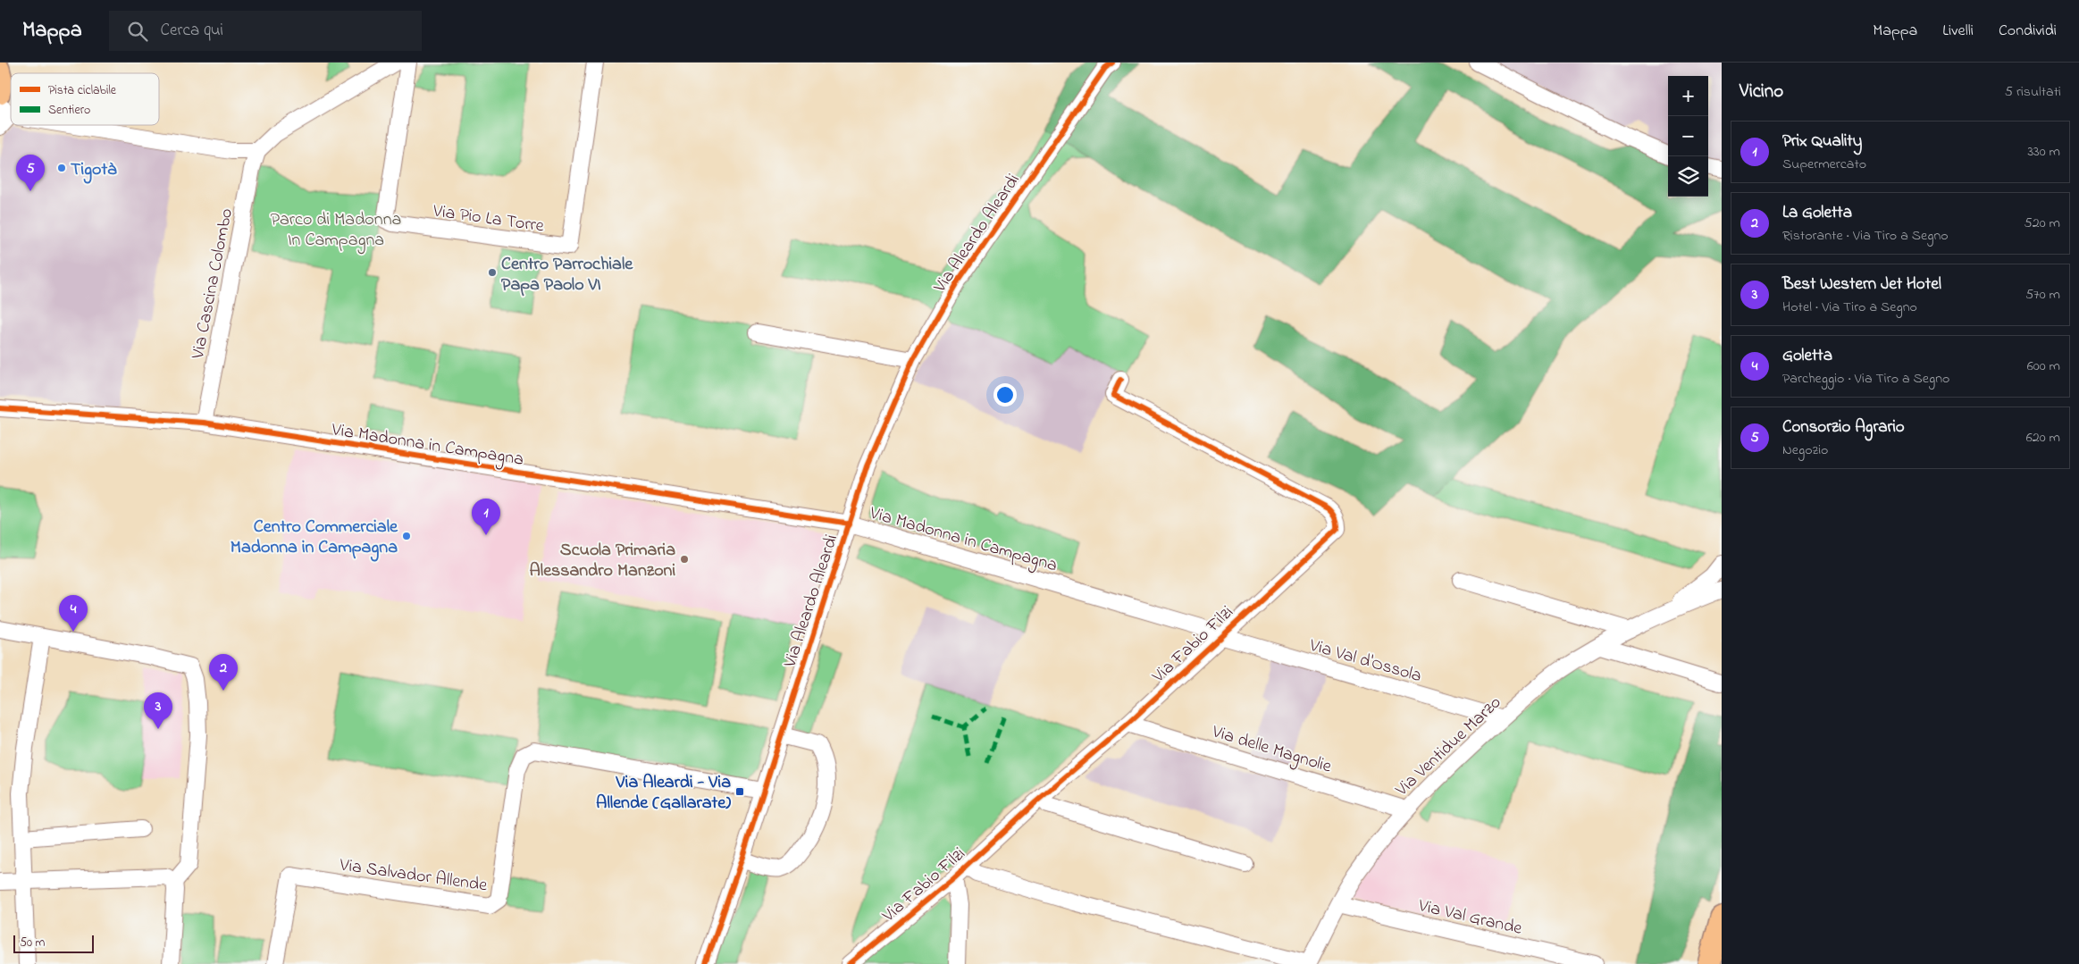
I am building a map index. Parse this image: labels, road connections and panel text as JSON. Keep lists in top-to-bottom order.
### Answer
{
  "streets": {
    "street": [
      "Via Pio La Torre",
      "Via Aleardo Aleardi",
      "Via Cascina Colombo",
      "Via Madonna in Campagna",
      "Via Fabio Filzi",
      "Via Val d'Ossola",
      "Via Ventidue Marzo",
      "Via delle Magnolie",
      "Via Salvador Allende",
      "Via Val Grande"
    ]
  },
  "crossings": [
    ["Via Aleardo Aleardi", "Via Madonna in Campagna"],
    ["Via Aleardo Aleardi", "Via Salvador Allende"],
    ["Via Cascina Colombo", "Via Madonna in Campagna"],
    ["Via Madonna in Campagna", "Via Fabio Filzi"],
    ["Via Madonna in Campagna", "Via Val d'Ossola"],
    ["Via Fabio Filzi", "Via Val d'Ossola"],
    ["Via Fabio Filzi", "Via Ventidue Marzo"],
    ["Via Fabio Filzi", "Via delle Magnolie"],
    ["Via Val d'Ossola", "Via Ventidue Marzo"],
    ["Via Ventidue Marzo", "Via delle Magnolie"],
    ["Via Ventidue Marzo", "Via Val Grande"]
  ],
  "parks": ["Parco di Madonna In Campagna"],
  "places": {
    "other": [
      "Tigotà",
      "Centro Parrochiale Papa Paolo VI",
      "Centro Commerciale Madonna in Campagna",
      "Scuola Primaria Alessandro Manzoni"
    ],
    "transit": ["Via Aleardi - Via Allende (Gallarate)"]
  },
  "legend": ["Pista ciclabile", "Sentiero"],
  "scale_bar": "50 m",
  "page": {
    "header": "Mappa",
    "search": "Cerca qui",
    "nav": ["Mappa", "Livelli", "Condividi"],
    "heading": ["Vicino", "5 risultati"],
    "map_buttons": ["+", "−"],
    "list": [
      {
        "mark": "1",
        "name": "Prix Quality",
        "note": "Supermercato",
        "value": "330 m"
      },
      {
        "mark": "2",
        "name": "La Goletta",
        "note": "Ristorante · Via Tiro a Segno",
        "value": "520 m"
      },
      {
        "mark": "3",
        "name": "Best Western Jet Hotel",
        "note": "Hotel · Via Tiro a Segno",
        "value": "570 m"
      },
      {
        "mark": "4",
        "name": "Goletta",
        "note": "Parcheggio · Via Tiro a Segno",
        "value": "600 m"
      },
      {
        "mark": "5",
        "name": "Consorzio Agrario",
        "note": "Negozio",
        "value": "620 m"
      }
    ],
    "pins": [
      "5",
      "1",
      "4",
      "2",
      "3"
    ],
    "scale": "50 m"
  }
}
